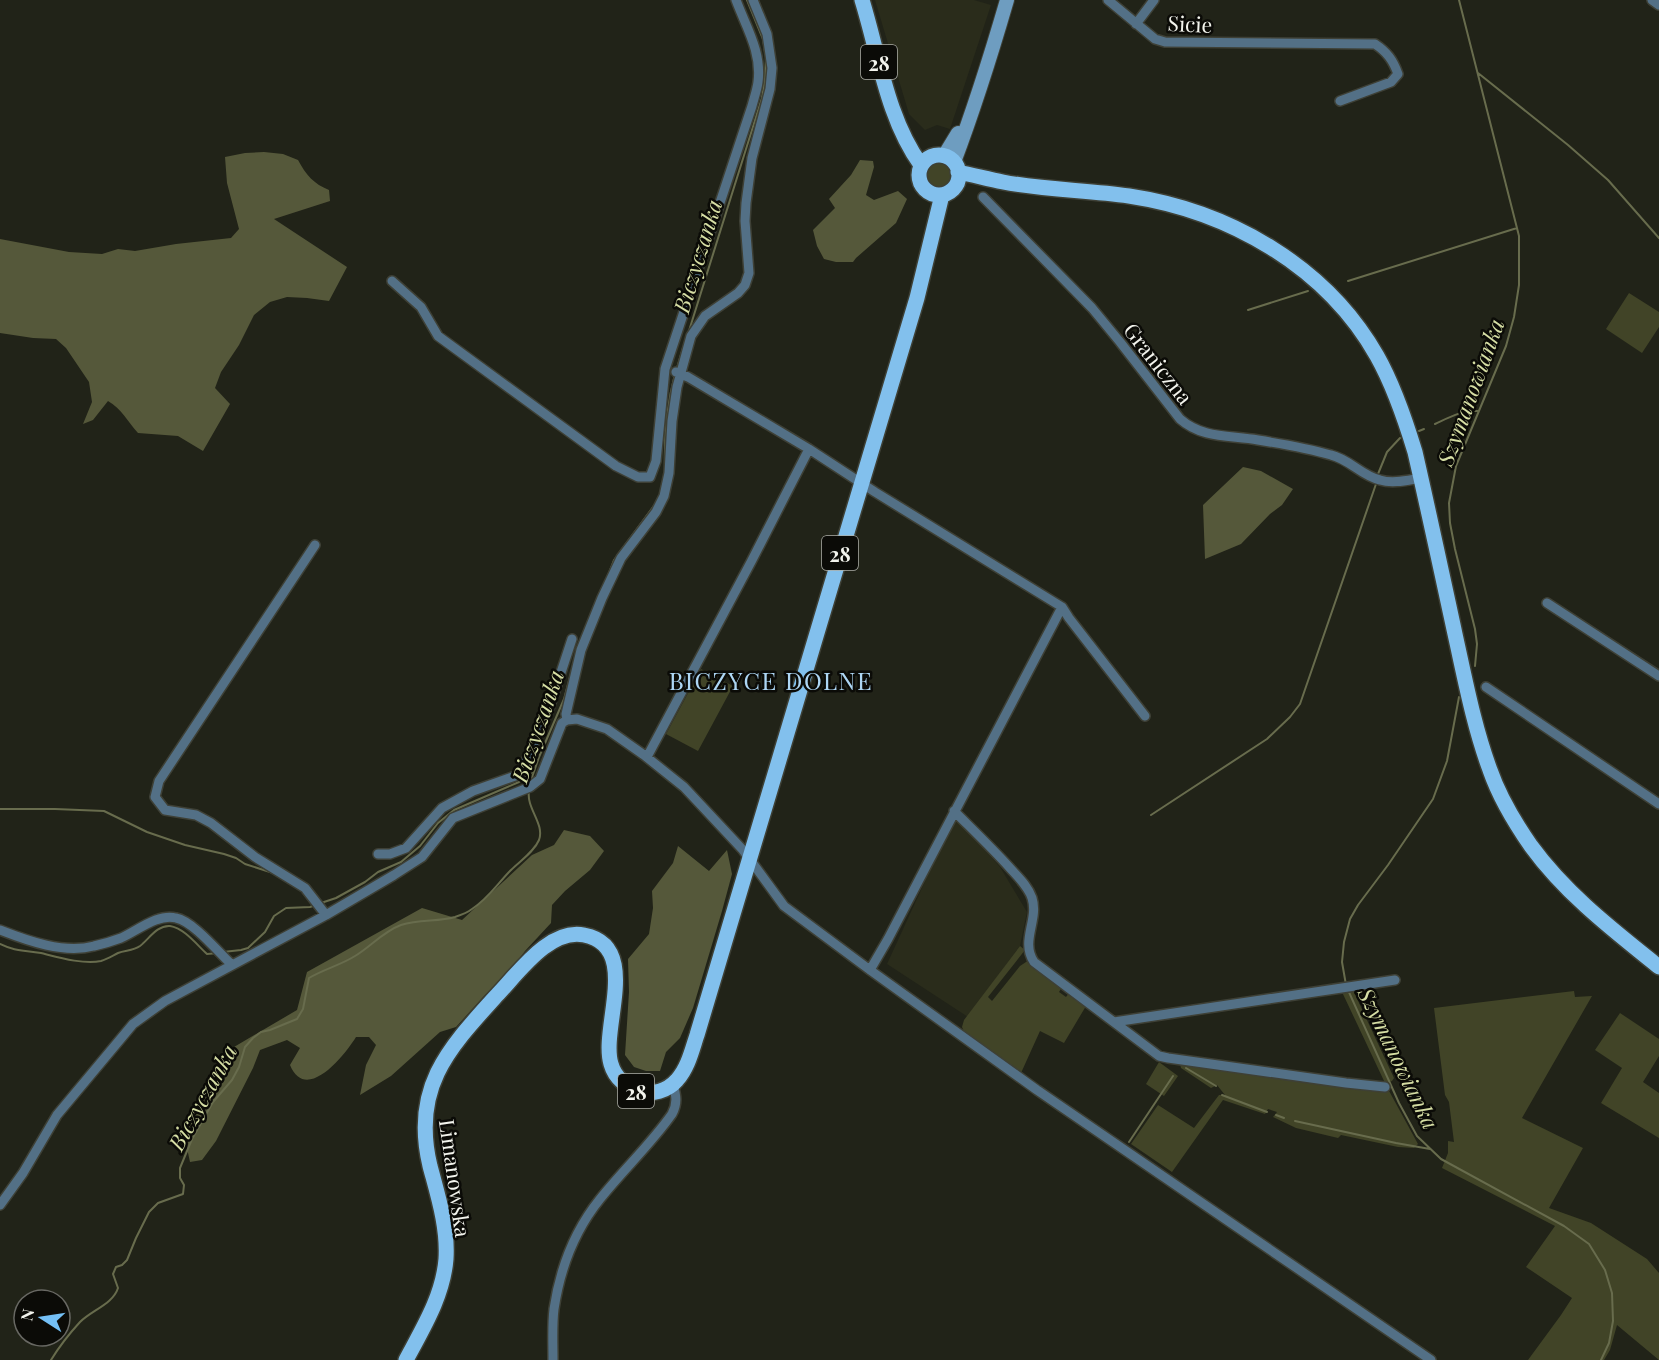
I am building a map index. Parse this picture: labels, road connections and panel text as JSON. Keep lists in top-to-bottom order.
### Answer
{
  "streets": {
    "main road": ["28", "Limanowska"],
    "street": ["Sicie", "Graniczna"]
  },
  "crossings": [
    ["28", "Limanowska"]
  ],
  "districts": ["BICZYCE DOLNE"],
  "water": ["Biczyczanka", "Szymanowianka"],
  "north": "left"
}
